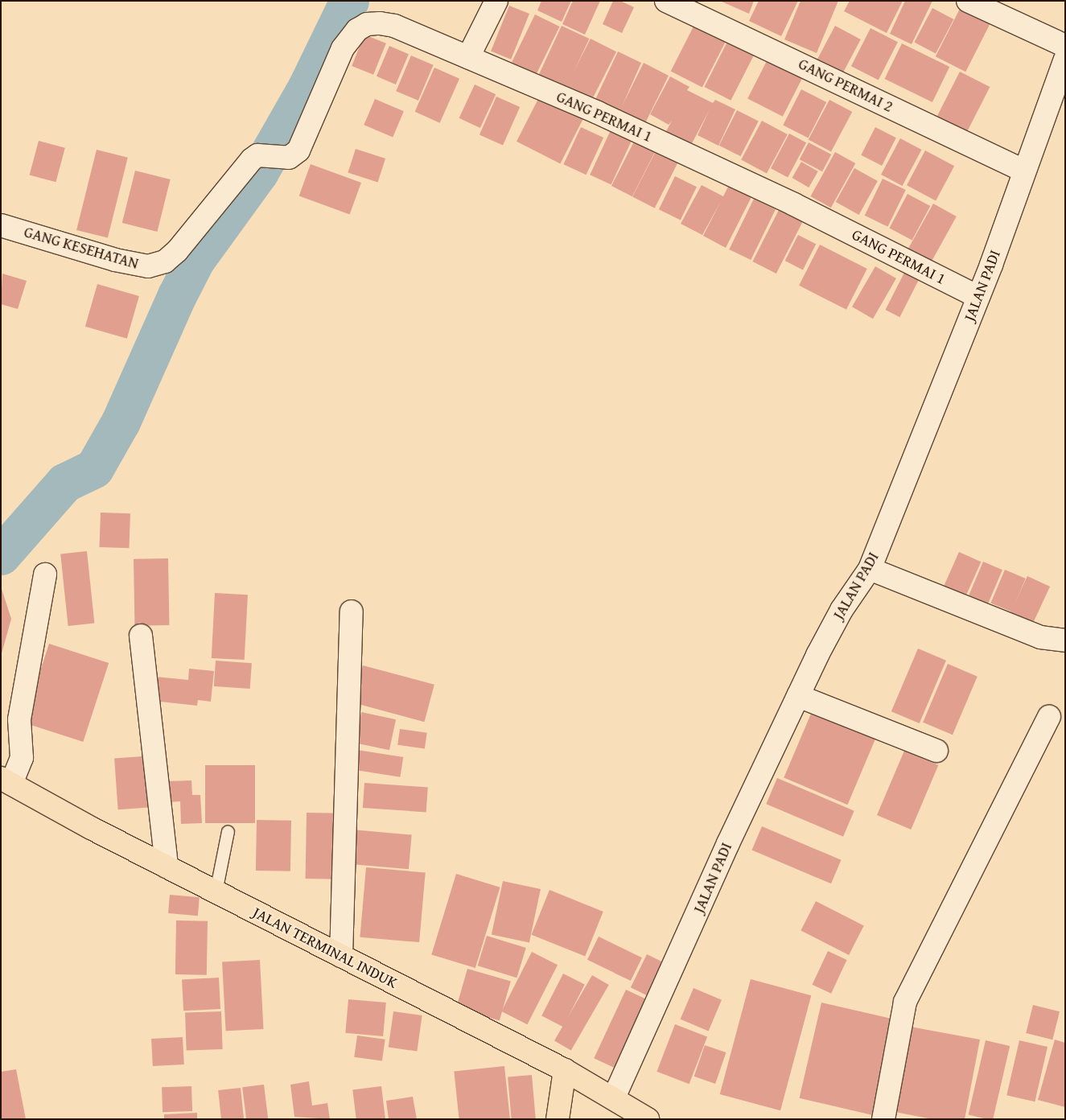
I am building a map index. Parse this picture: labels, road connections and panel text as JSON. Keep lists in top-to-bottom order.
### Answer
{
  "streets": {
    "highway": ["JALAN TERMINAL INDUK"],
    "street": [
      "GANG PERMAI 2",
      "GANG PERMAI 1",
      "GANG KESEHATAN",
      "JALAN PADI"
    ]
  },
  "crossings": [
    ["GANG PERMAI 2", "JALAN PADI"],
    ["GANG PERMAI 1", "GANG KESEHATAN"],
    ["GANG PERMAI 1", "JALAN PADI"],
    ["JALAN PADI", "JALAN TERMINAL INDUK"]
  ]
}
